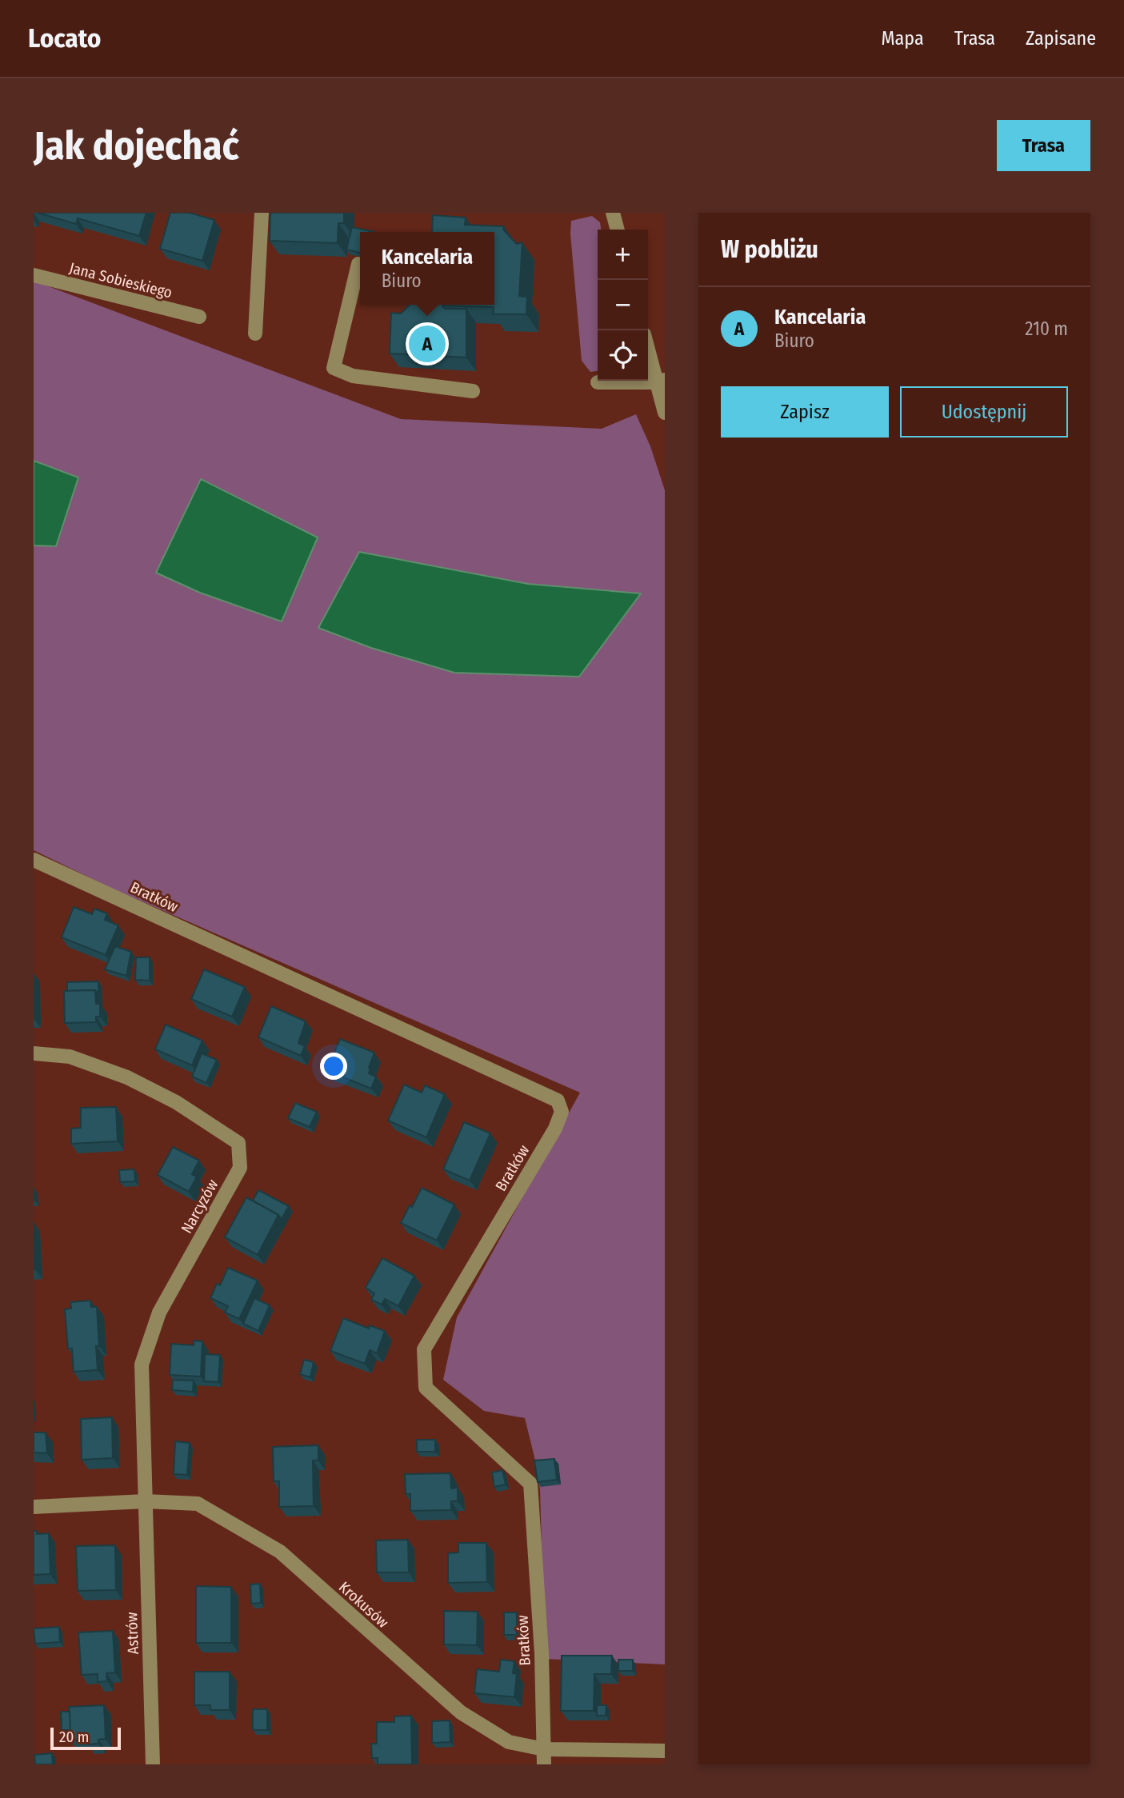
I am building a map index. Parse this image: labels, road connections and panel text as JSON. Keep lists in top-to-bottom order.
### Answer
{
  "streets": {
    "street": [
      "Jana Sobieskiego",
      "Bratków",
      "Narcyzów",
      "Krokusów",
      "Astrów"
    ]
  },
  "crossings": [
    ["Bratków", "Krokusów"],
    ["Narcyzów", "Krokusów"],
    ["Narcyzów", "Astrów"],
    ["Krokusów", "Astrów"]
  ],
  "scale_bar": "20 m",
  "page": {
    "header": "Locato",
    "nav": ["Mapa", "Trasa", "Zapisane"],
    "buttons": [
      "Trasa",
      ["Zapisz", "Udostępnij"]
    ],
    "title": "Jak dojechać",
    "heading": "W pobliżu",
    "map_buttons": ["+", "−"],
    "popup": ["Kancelaria", "Biuro"],
    "list": [
      {
        "mark": "A",
        "name": "Kancelaria",
        "note": "Biuro",
        "value": "210 m"
      }
    ],
    "pins": "A",
    "scale": "20 m"
  }
}
